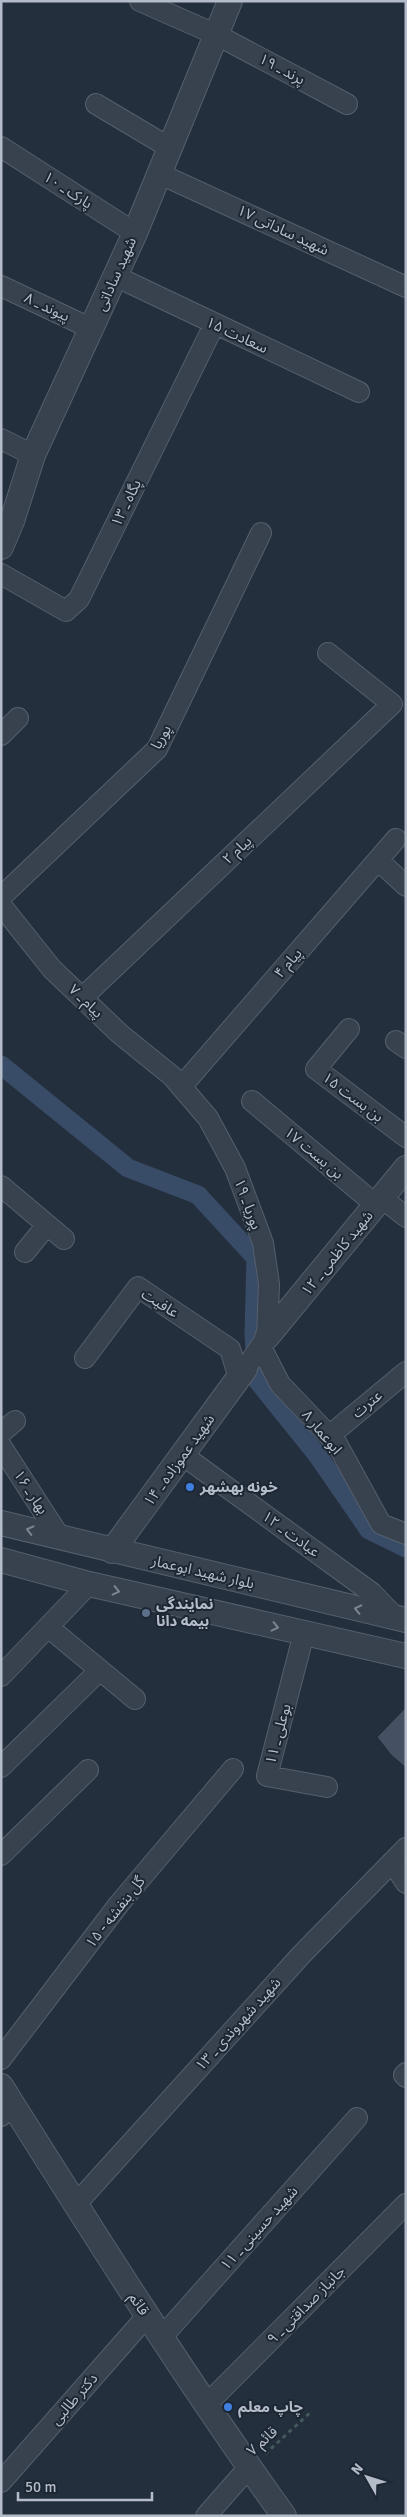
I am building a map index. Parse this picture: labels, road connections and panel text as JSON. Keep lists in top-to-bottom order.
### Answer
{
  "streets": {
    "street": [
      "پرند ـ ۱۹",
      "پارک ـ ۱۰",
      "شهید ساداتی ۱۷",
      "شهید ساداتی",
      "پیوند ـ ۸",
      "سعادت ۱۵",
      "پگاه ـ ۱۳",
      "پوریا",
      "پیام ۲",
      "پیام ۴",
      "پیام ـ ۷",
      "بن بست ۱۵",
      "بن بست ۱۷",
      "پوریا ـ ۱۹",
      "شهید کاظمی ـ ۱۲",
      "عافیت",
      "عترت",
      "ابوعمار ۸",
      "شهید عموزاده ـ ۱۴",
      "بهار ـ ۱۶",
      "عبادت ـ ۱۲",
      "بلوار شهید ابوعمار",
      "بوعلی ـ ۱۱",
      "گل بنفشه - ۱۵",
      "شهید شهروندی ـ ۱۳",
      "شهید حسینی ـ ۱۱",
      "قائم",
      "جانباز صداقتی ـ ۹",
      "دکتر طالبی"
    ],
    "path": ["قائم ۷"]
  },
  "crossings": [
    ["پرند ـ ۱۹", "شهید ساداتی"],
    ["پارک ـ ۱۰", "شهید ساداتی"],
    ["شهید ساداتی ۱۷", "شهید ساداتی"],
    ["شهید ساداتی", "پیوند ـ ۸"],
    ["شهید ساداتی", "سعادت ۱۵"],
    ["سعادت ۱۵", "پگاه ـ ۱۳"],
    ["پیام ۲", "پیام ـ ۷"],
    ["پیام ۴", "پیام ـ ۷"],
    ["پیام ۴", "پوریا ـ ۱۹"],
    ["پیام ـ ۷", "پوریا ـ ۱۹"],
    ["بن بست ۱۷", "شهید کاظمی ـ ۱۲"],
    ["پوریا ـ ۱۹", "شهید کاظمی ـ ۱۲"],
    ["پوریا ـ ۱۹", "ابوعمار ۸"],
    ["شهید کاظمی ـ ۱۲", "ابوعمار ۸"],
    ["عافیت", "شهید عموزاده ـ ۱۴"],
    ["عترت", "ابوعمار ۸"],
    ["شهید عموزاده ـ ۱۴", "عبادت ـ ۱۲"],
    ["شهید عموزاده ـ ۱۴", "بلوار شهید ابوعمار"],
    ["بهار ـ ۱۶", "بلوار شهید ابوعمار"],
    ["عبادت ـ ۱۲", "بلوار شهید ابوعمار"],
    ["شهید شهروندی ـ ۱۳", "قائم"],
    ["شهید حسینی ـ ۱۱", "قائم"],
    ["قائم", "جانباز صداقتی ـ ۹"],
    ["قائم", "دکتر طالبی"],
    ["قائم", "قائم ۷"]
  ],
  "places": ["خونه بهشهر", "نمایندگی بیمه دانا", "چاپ معلم"],
  "scale_bar": "50 m",
  "north": "top left"
}
